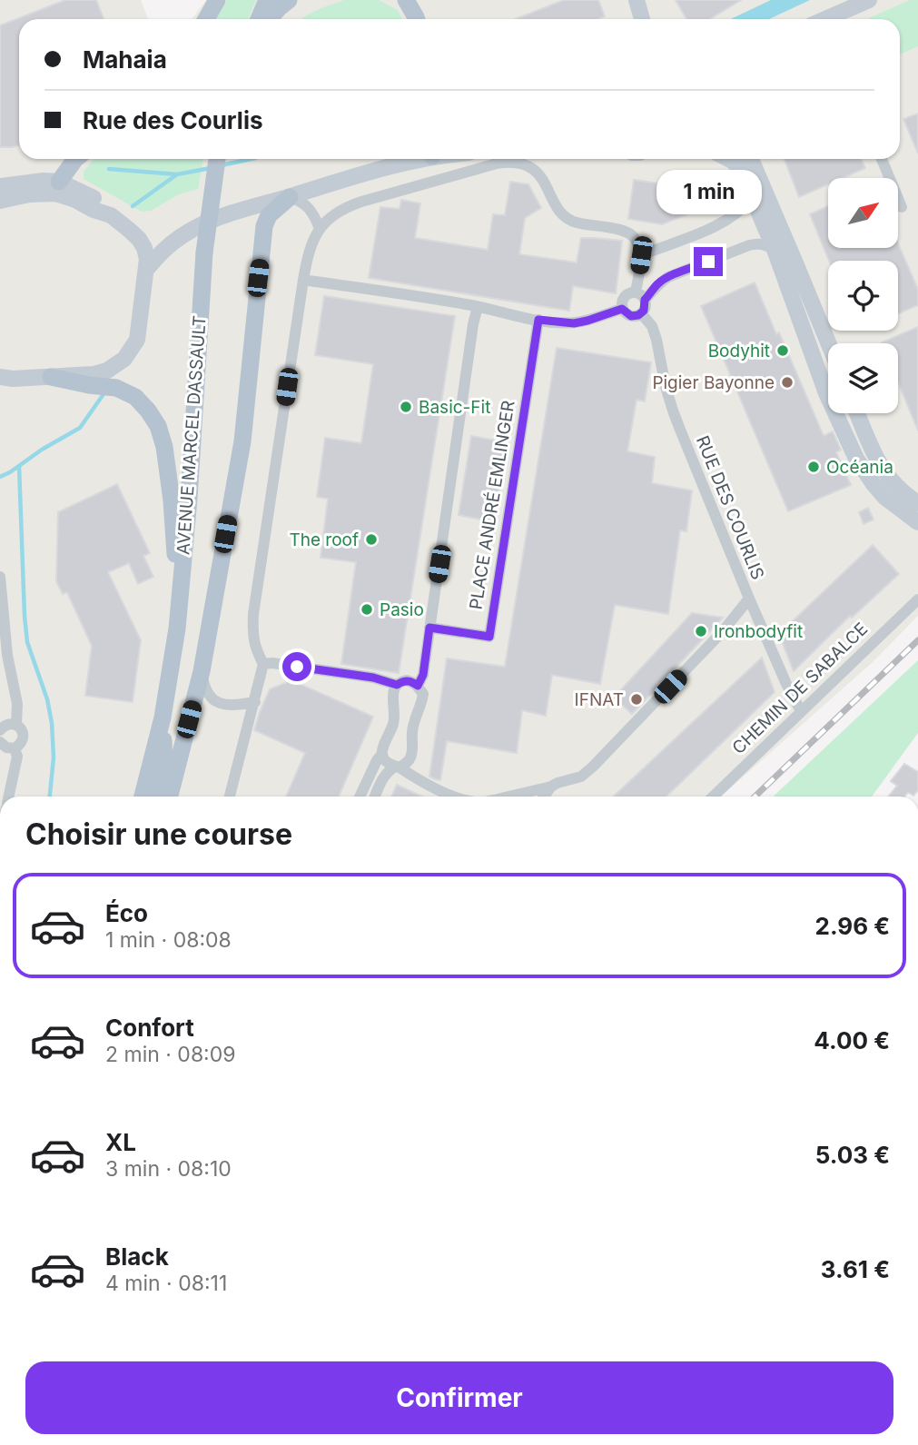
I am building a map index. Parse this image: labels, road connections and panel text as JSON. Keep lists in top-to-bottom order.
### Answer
{
  "streets": {
    "main road": ["AVENUE MARCEL DASSAULT"],
    "street": ["PLACE ANDRÉ EMLINGER", "RUE DES COURLIS", "CHEMIN DE SABALCE"]
  },
  "crossings": [
    ["RUE DES COURLIS", "CHEMIN DE SABALCE"]
  ],
  "places": [
    "Bodyhit",
    "Pigier Bayonne",
    "Basic-Fit",
    "Océania",
    "The roof",
    "Pasio",
    "Ironbodyfit",
    "IFNAT"
  ],
  "north": "top right",
  "page": {
    "banner": ["Mahaia", "Rue des Courlis"],
    "bubble": "1 min",
    "heading": "Choisir une course",
    "list": [
      {
        "name": "Éco",
        "note": "1 min · 08:08",
        "value": "2.96 €"
      },
      {
        "name": "Confort",
        "note": "2 min · 08:09",
        "value": "4.00 €"
      },
      {
        "name": "XL",
        "note": "3 min · 08:10",
        "value": "5.03 €"
      },
      {
        "name": "Black",
        "note": "4 min · 08:11",
        "value": "3.61 €"
      }
    ],
    "buttons": "Confirmer"
  }
}
